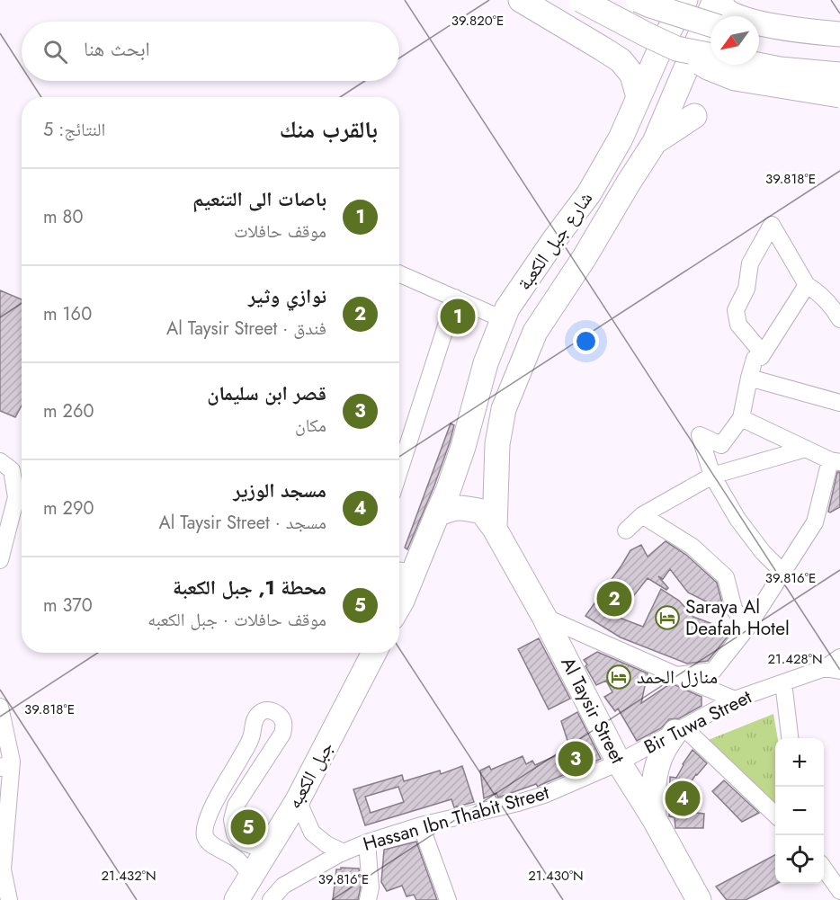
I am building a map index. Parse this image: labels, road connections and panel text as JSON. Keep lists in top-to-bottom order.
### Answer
{
  "streets": {
    "highway": ["شارع جبل الكعبة", "Al Taysir Street", "جبل الكعبه"],
    "street": ["Bir Tuwa Street", "Hassan Ibn Thabit Street"]
  },
  "crossings": [
    ["شارع جبل الكعبة", "Al Taysir Street"],
    ["Al Taysir Street", "Bir Tuwa Street"],
    ["Al Taysir Street", "Hassan Ibn Thabit Street"],
    ["Bir Tuwa Street", "Hassan Ibn Thabit Street"]
  ],
  "places": {
    "hotel": ["Saraya Al Deafah Hotel", "منازل الحمد"]
  },
  "north": "bottom left",
  "page": {
    "search": "ابحث هنا",
    "heading": ["بالقرب منك", "النتائج: 5"],
    "list": [
      {
        "mark": "1",
        "name": "باصات الى التنعيم",
        "note": "موقف حافلات",
        "value": "80 m"
      },
      {
        "mark": "2",
        "name": "نوازي وثير",
        "note": "فندق · Al Taysir Street",
        "value": "160 m"
      },
      {
        "mark": "3",
        "name": "قصر ابن سليمان",
        "note": "مكان",
        "value": "260 m"
      },
      {
        "mark": "4",
        "name": "مسجد الوزير",
        "note": "مسجد · Al Taysir Street",
        "value": "290 m"
      },
      {
        "mark": "5",
        "name": "محطة 1, جبل الكعبة",
        "note": "موقف حافلات · جبل الكعبه",
        "value": "370 m"
      }
    ],
    "pins": [
      "1",
      "2",
      "3",
      "4",
      "5"
    ],
    "map_buttons": ["+", "−"]
  },
  "coordinates": [
    "39.820°E",
    "39.818°E",
    "39.816°E",
    "21.428°N",
    "21.432°N",
    "21.430°N"
  ]
}
